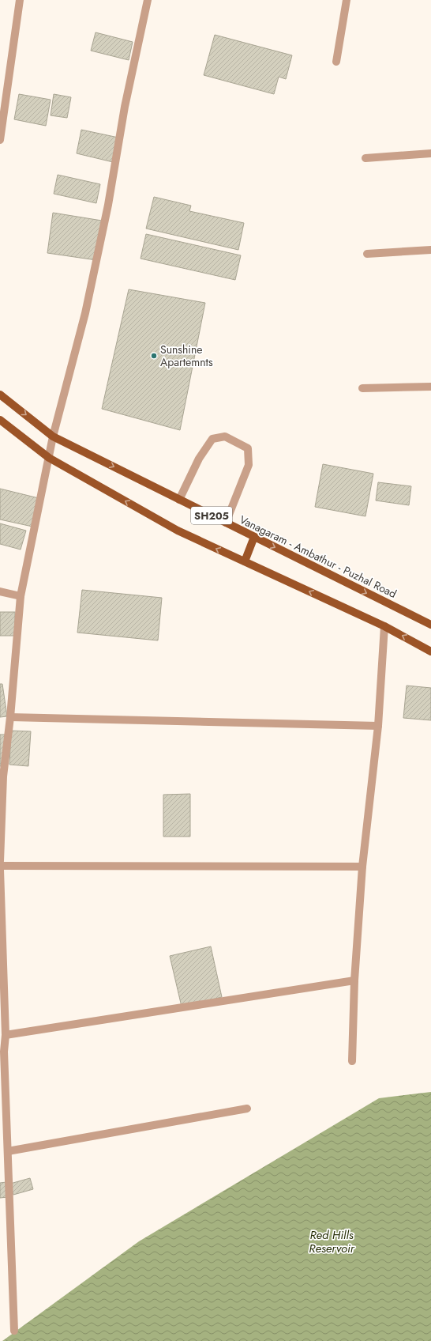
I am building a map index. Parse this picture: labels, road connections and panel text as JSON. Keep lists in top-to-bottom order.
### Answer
{
  "streets": {
    "main road": ["SH205", "Vanagaram - Ambathur - Puzhal Road"]
  },
  "water": ["Red Hills Reservoir"],
  "places": ["Sunshine Apartemnts"]
}
